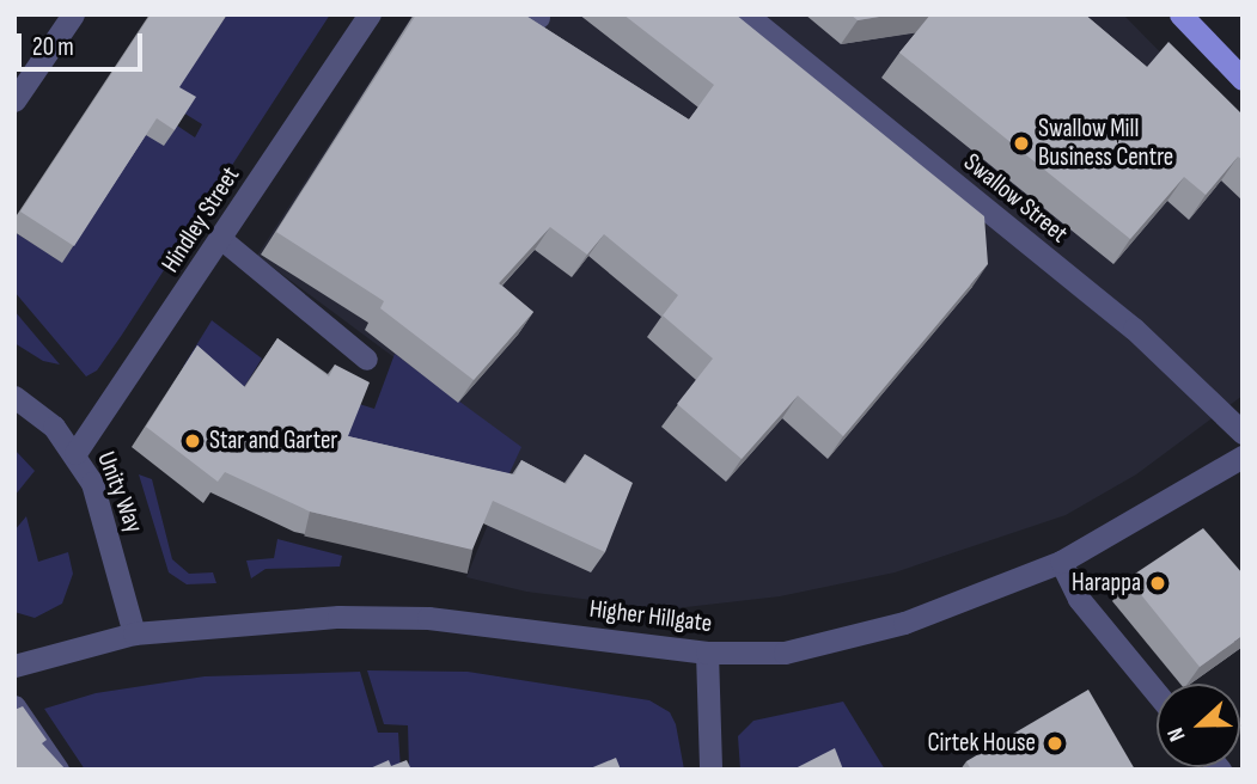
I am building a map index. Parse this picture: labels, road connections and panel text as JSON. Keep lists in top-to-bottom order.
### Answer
{
  "streets": {
    "street": [
      "Swallow Street",
      "Hindley Street",
      "Unity Way",
      "Higher Hillgate"
    ]
  },
  "crossings": [
    ["Hindley Street", "Unity Way"],
    ["Unity Way", "Higher Hillgate"]
  ],
  "places": [
    "Swallow Mill Business Centre",
    "Star and Garter",
    "Harappa",
    "Cirtek House"
  ],
  "scale_bar": "20 m",
  "north": "left"
}
